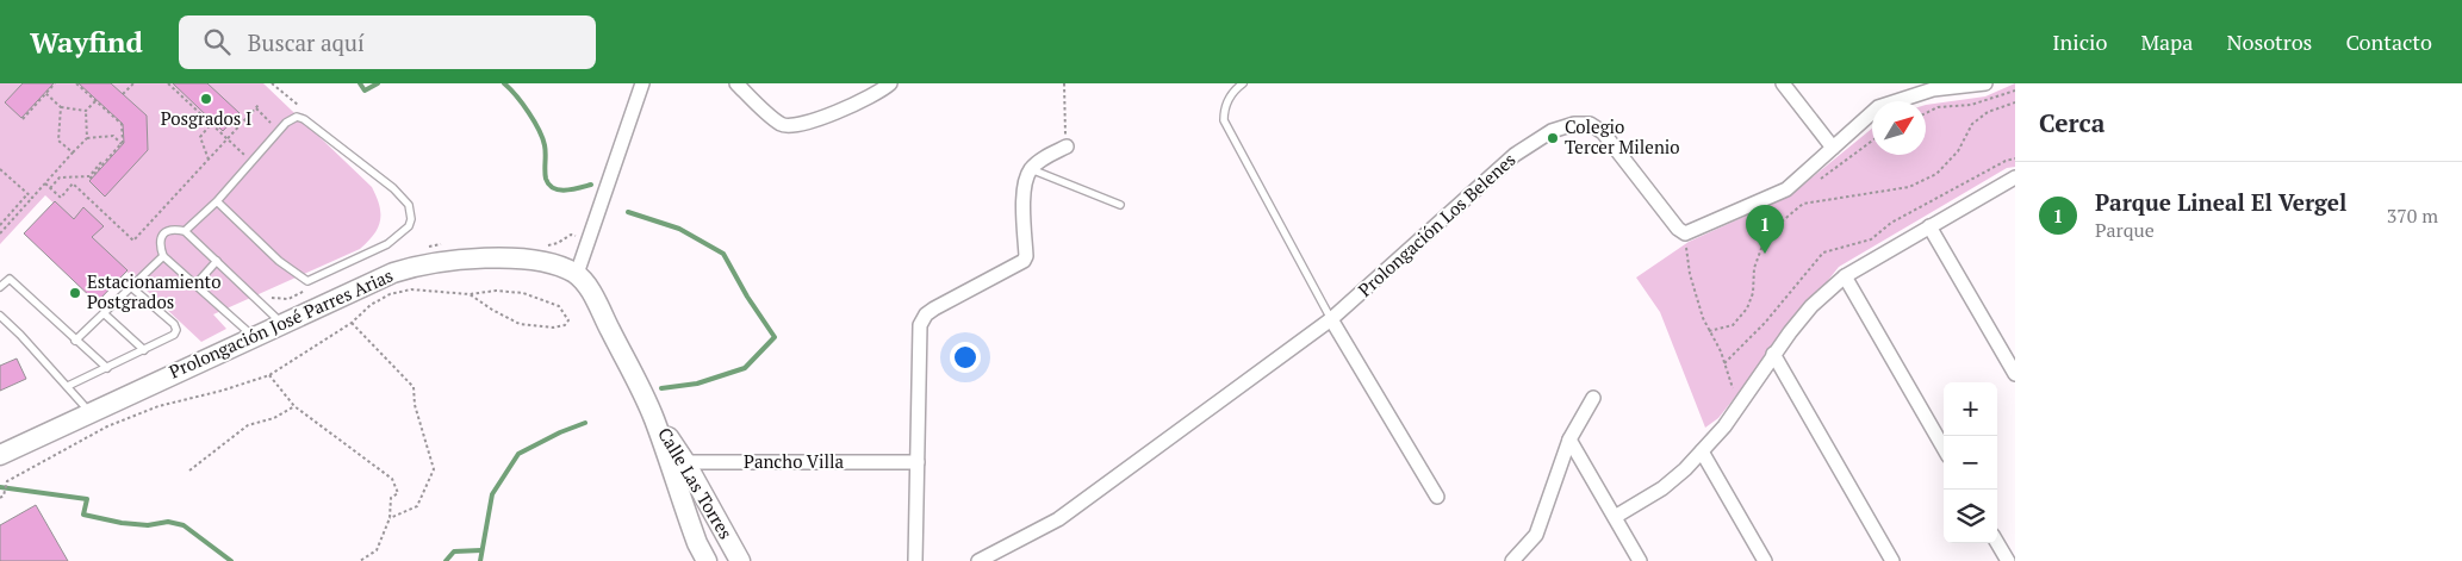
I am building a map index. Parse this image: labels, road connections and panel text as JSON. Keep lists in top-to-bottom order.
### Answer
{
  "streets": {
    "main road": ["Prolongación José Parres Arias", "Calle Las Torres"],
    "street": ["Prolongación Los Belenes", "Pancho Villa"]
  },
  "crossings": [
    ["Prolongación José Parres Arias", "Calle Las Torres"],
    ["Pancho Villa", "Calle Las Torres"]
  ],
  "places": ["Posgrados I", "Colegio Tercer Milenio", "Estacionamiento Postgrados"],
  "north": "top right",
  "page": {
    "header": "Wayfind",
    "search": "Buscar aquí",
    "nav": [
      "Inicio",
      "Mapa",
      "Nosotros",
      "Contacto"
    ],
    "heading": "Cerca",
    "list": [
      {
        "mark": "1",
        "name": "Parque Lineal El Vergel",
        "note": "Parque",
        "value": "370 m"
      }
    ],
    "pins": "1",
    "map_buttons": ["+", "−"]
  }
}
